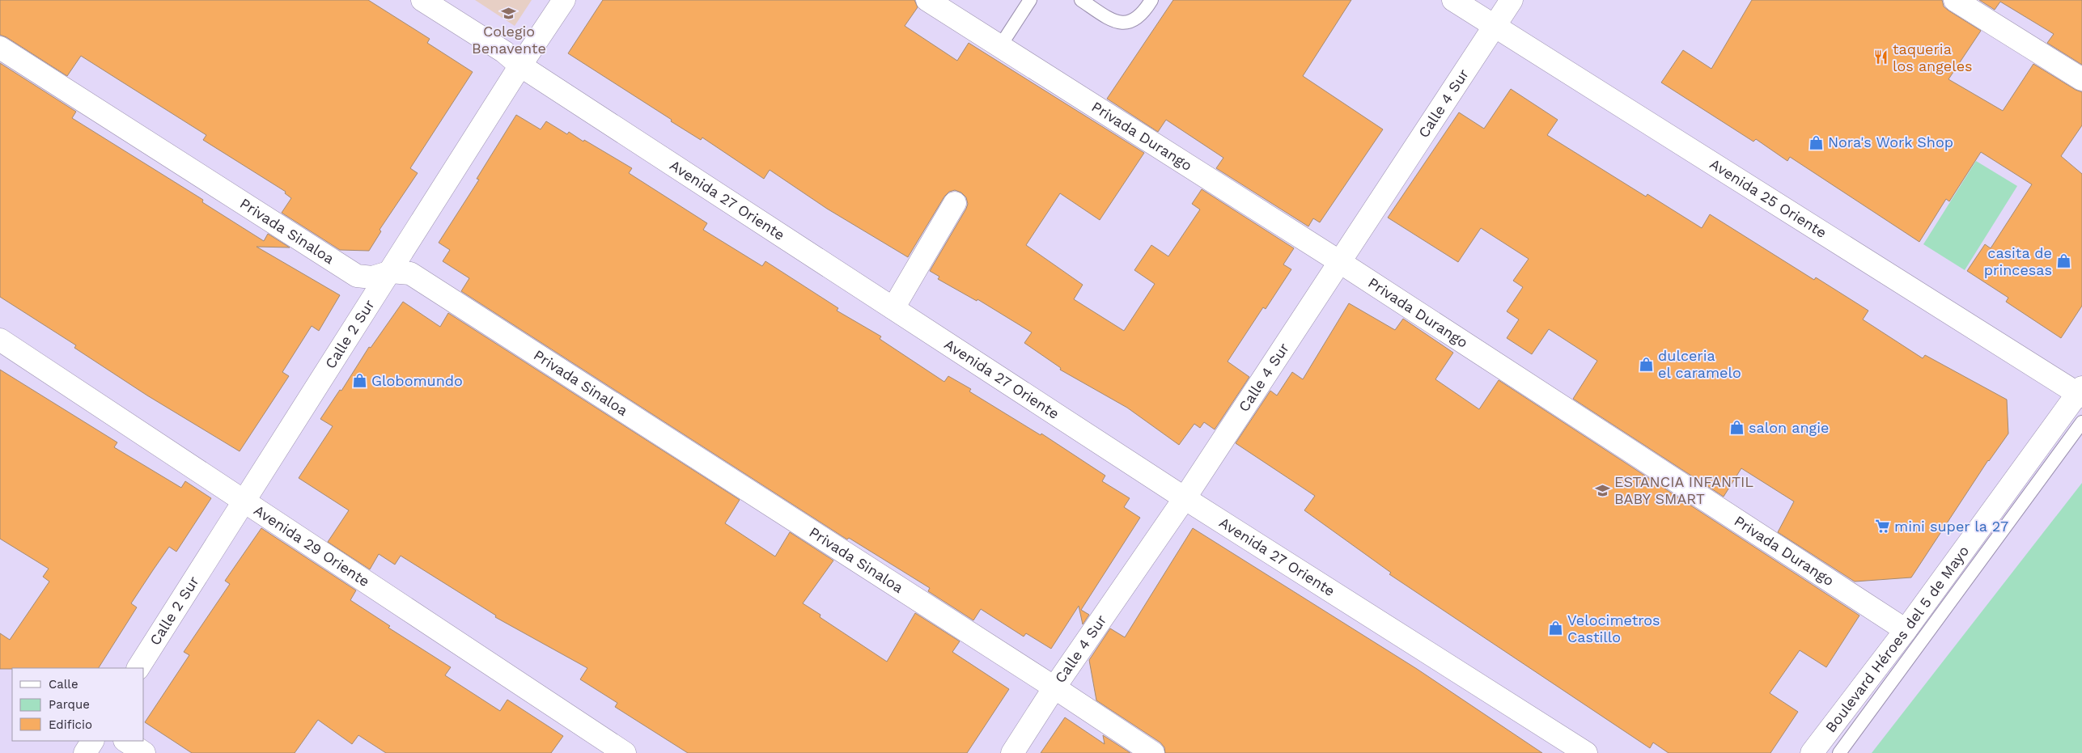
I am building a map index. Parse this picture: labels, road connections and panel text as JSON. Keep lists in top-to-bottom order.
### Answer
{
  "streets": {
    "street": [
      "Calle 4 Sur",
      "Privada Durango",
      "Avenida 25 Oriente",
      "Avenida 27 Oriente",
      "Privada Sinaloa",
      "Calle 2 Sur",
      "Avenida 29 Oriente",
      "Boulevard Héroes del 5 de Mayo"
    ]
  },
  "crossings": [
    ["Calle 4 Sur", "Privada Durango"],
    ["Calle 4 Sur", "Avenida 25 Oriente"],
    ["Calle 4 Sur", "Avenida 27 Oriente"],
    ["Calle 4 Sur", "Privada Sinaloa"],
    ["Privada Durango", "Boulevard Héroes del 5 de Mayo"],
    ["Avenida 25 Oriente", "Boulevard Héroes del 5 de Mayo"],
    ["Avenida 27 Oriente", "Calle 2 Sur"],
    ["Privada Sinaloa", "Calle 2 Sur"],
    ["Calle 2 Sur", "Avenida 29 Oriente"]
  ],
  "places": {
    "school or university": ["Colegio Benavente", "ESTANCIA INFANTIL BABY SMART"],
    "restaurant": ["taqueria los angeles"],
    "shop": [
      "Nora's Work Shop",
      "casita de princesas",
      "dulceria el caramelo",
      "Globomundo",
      "salon angie",
      "Velocimetros Castillo"
    ],
    "supermarket": ["mini super la 27"]
  },
  "legend": ["Calle", "Parque", "Edificio"]
}
